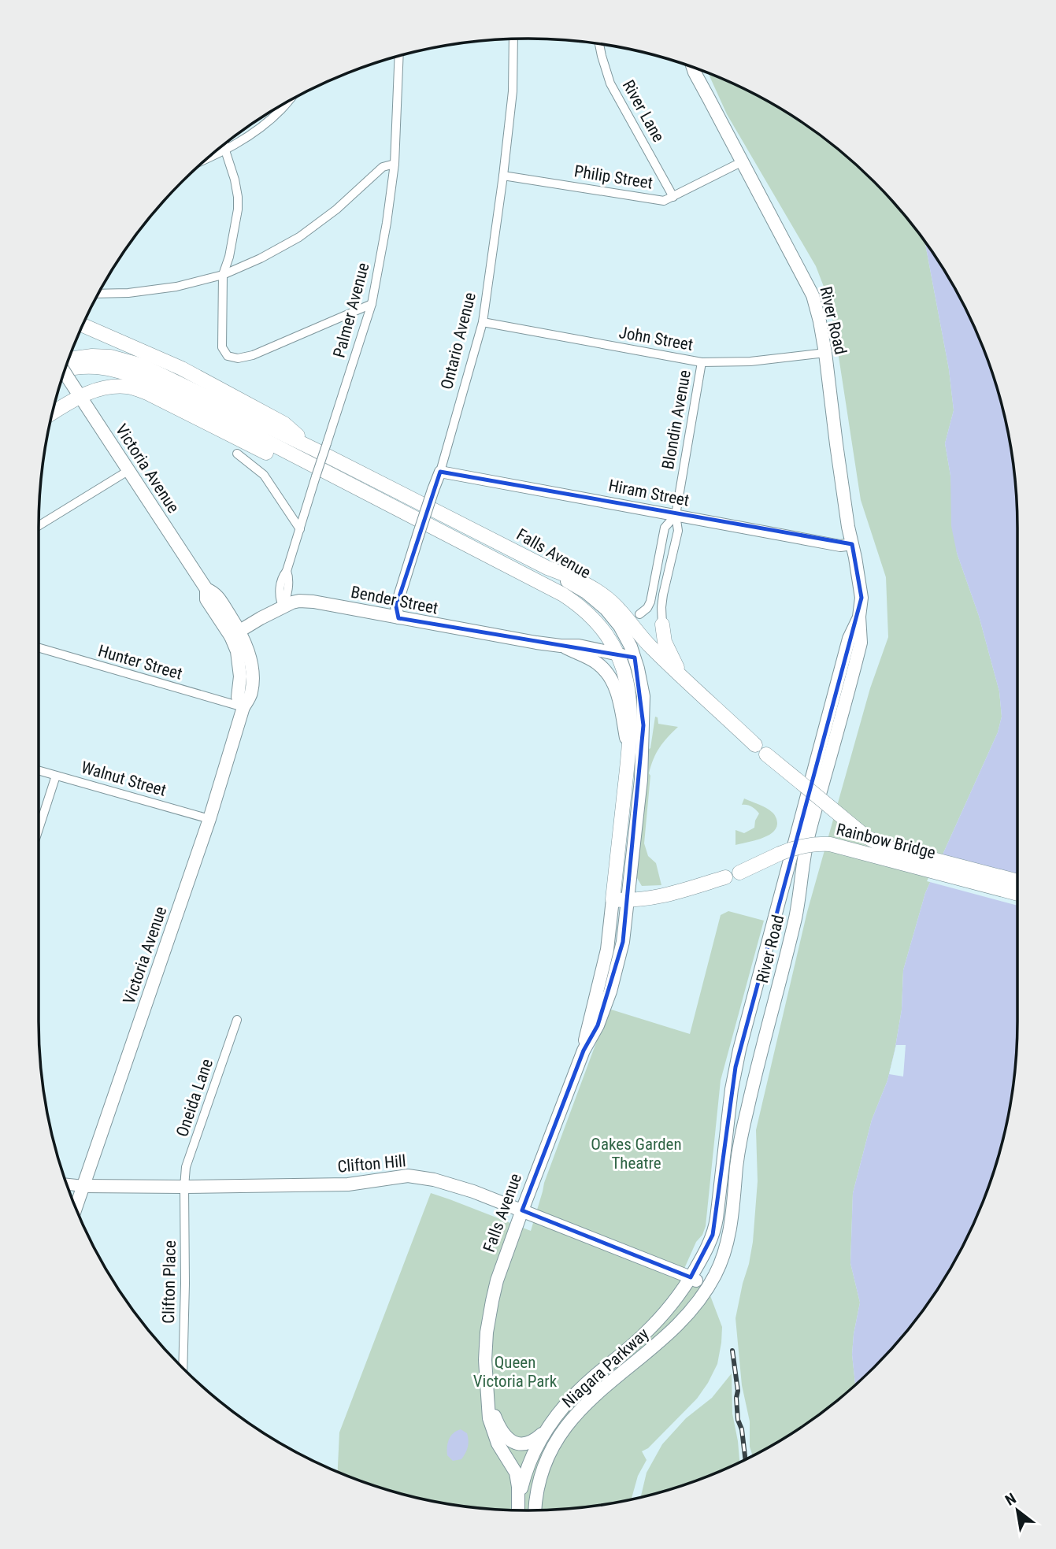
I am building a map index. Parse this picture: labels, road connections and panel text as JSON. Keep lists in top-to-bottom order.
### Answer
{
  "streets": {
    "highway": ["Falls Avenue", "Rainbow Bridge"],
    "main road": [
      "River Road",
      "Victoria Avenue",
      "Bender Street",
      "Clifton Hill",
      "Niagara Parkway"
    ],
    "street": [
      "River Lane",
      "Philip Street",
      "Palmer Avenue",
      "John Street",
      "Ontario Avenue",
      "Blondin Avenue",
      "Hiram Street",
      "Hunter Street",
      "Walnut Street",
      "Oneida Lane",
      "Clifton Place"
    ]
  },
  "crossings": [
    ["River Lane", "Philip Street"],
    ["Philip Street", "River Road"],
    ["Philip Street", "Ontario Avenue"],
    ["Palmer Avenue", "Falls Avenue"],
    ["Palmer Avenue", "Bender Street"],
    ["River Road", "John Street"],
    ["River Road", "Hiram Street"],
    ["River Road", "Clifton Hill"],
    ["River Road", "Niagara Parkway"],
    ["John Street", "Ontario Avenue"],
    ["John Street", "Blondin Avenue"],
    ["Ontario Avenue", "Hiram Street"],
    ["Ontario Avenue", "Bender Street"],
    ["Blondin Avenue", "Hiram Street"],
    ["Victoria Avenue", "Falls Avenue"],
    ["Victoria Avenue", "Bender Street"],
    ["Victoria Avenue", "Hunter Street"],
    ["Victoria Avenue", "Walnut Street"],
    ["Victoria Avenue", "Clifton Hill"],
    ["Falls Avenue", "Bender Street"],
    ["Falls Avenue", "Clifton Hill"],
    ["Falls Avenue", "Niagara Parkway"],
    ["Oneida Lane", "Clifton Hill"],
    ["Oneida Lane", "Clifton Place"],
    ["Clifton Hill", "Clifton Place"],
    ["Clifton Hill", "Niagara Parkway"]
  ],
  "parks": ["Oakes Garden Theatre", "Queen Victoria Park"],
  "north": "top left"
}
